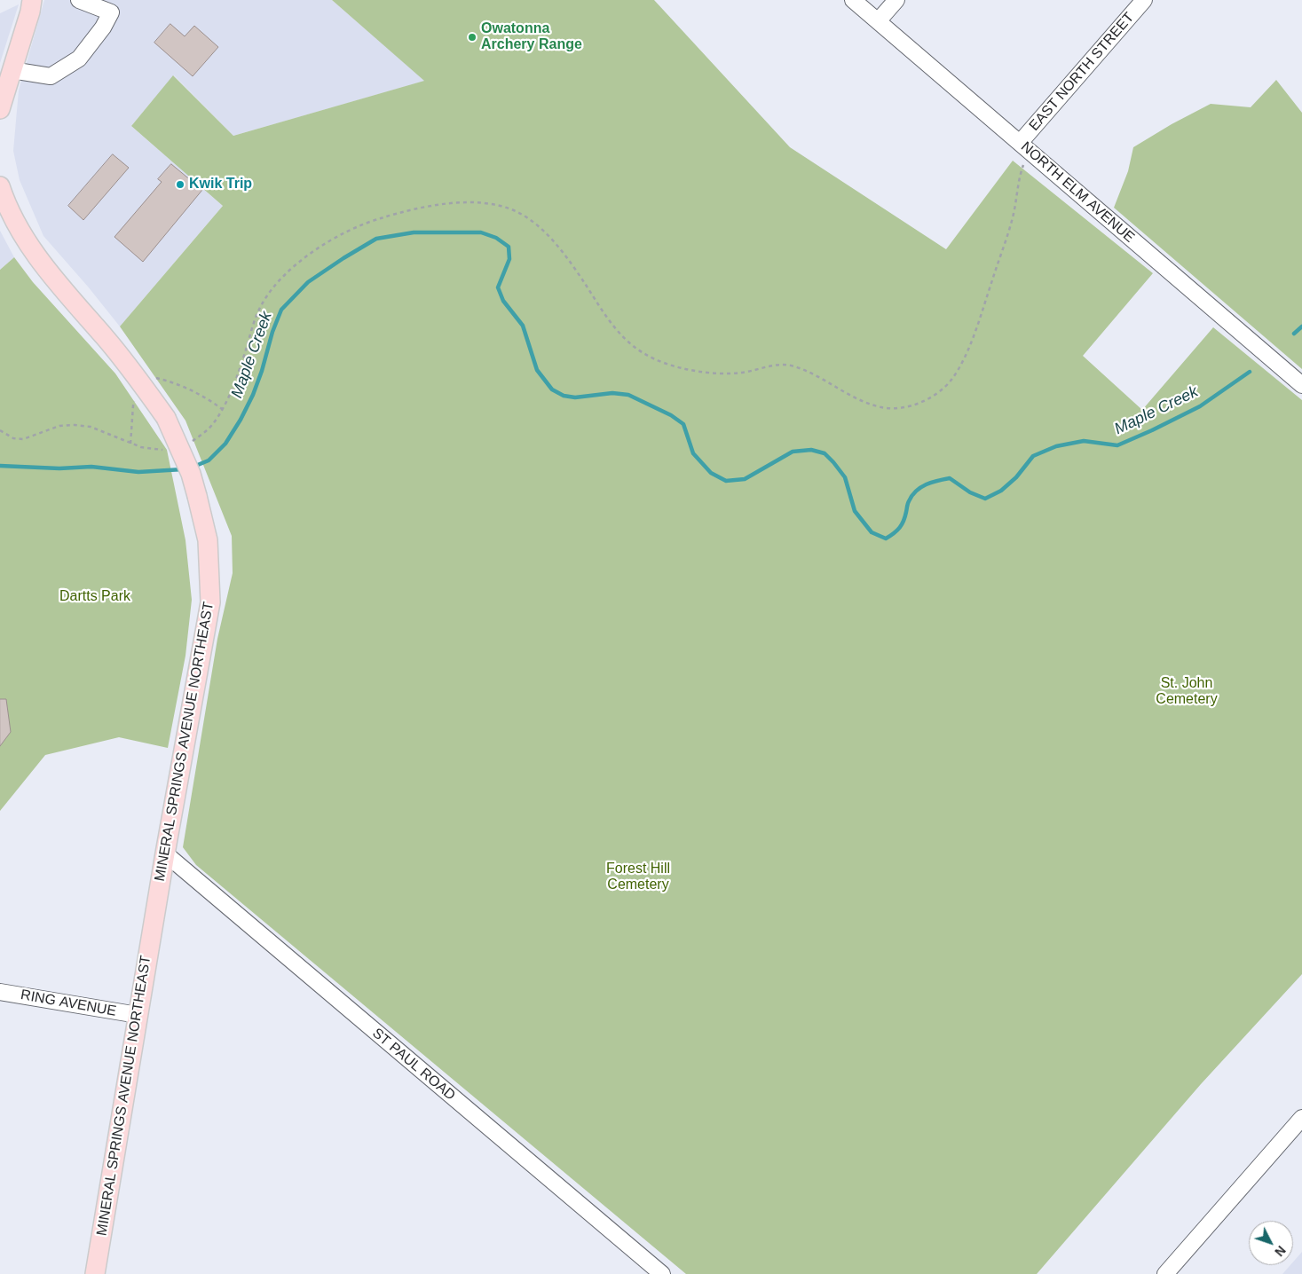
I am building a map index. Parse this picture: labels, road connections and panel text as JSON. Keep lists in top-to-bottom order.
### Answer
{
  "streets": {
    "main road": ["MINERAL SPRINGS AVENUE NORTHEAST"],
    "street": [
      "EAST NORTH STREET",
      "NORTH ELM AVENUE",
      "RING AVENUE",
      "ST PAUL ROAD"
    ]
  },
  "crossings": [
    ["EAST NORTH STREET", "NORTH ELM AVENUE"],
    ["MINERAL SPRINGS AVENUE NORTHEAST", "RING AVENUE"],
    ["MINERAL SPRINGS AVENUE NORTHEAST", "ST PAUL ROAD"]
  ],
  "water": ["Maple Creek"],
  "parks": ["Dartts Park", "St. John Cemetery", "Forest Hill Cemetery"],
  "places": ["Owatonna Archery Range", "Kwik Trip"],
  "north": "bottom right"
}
